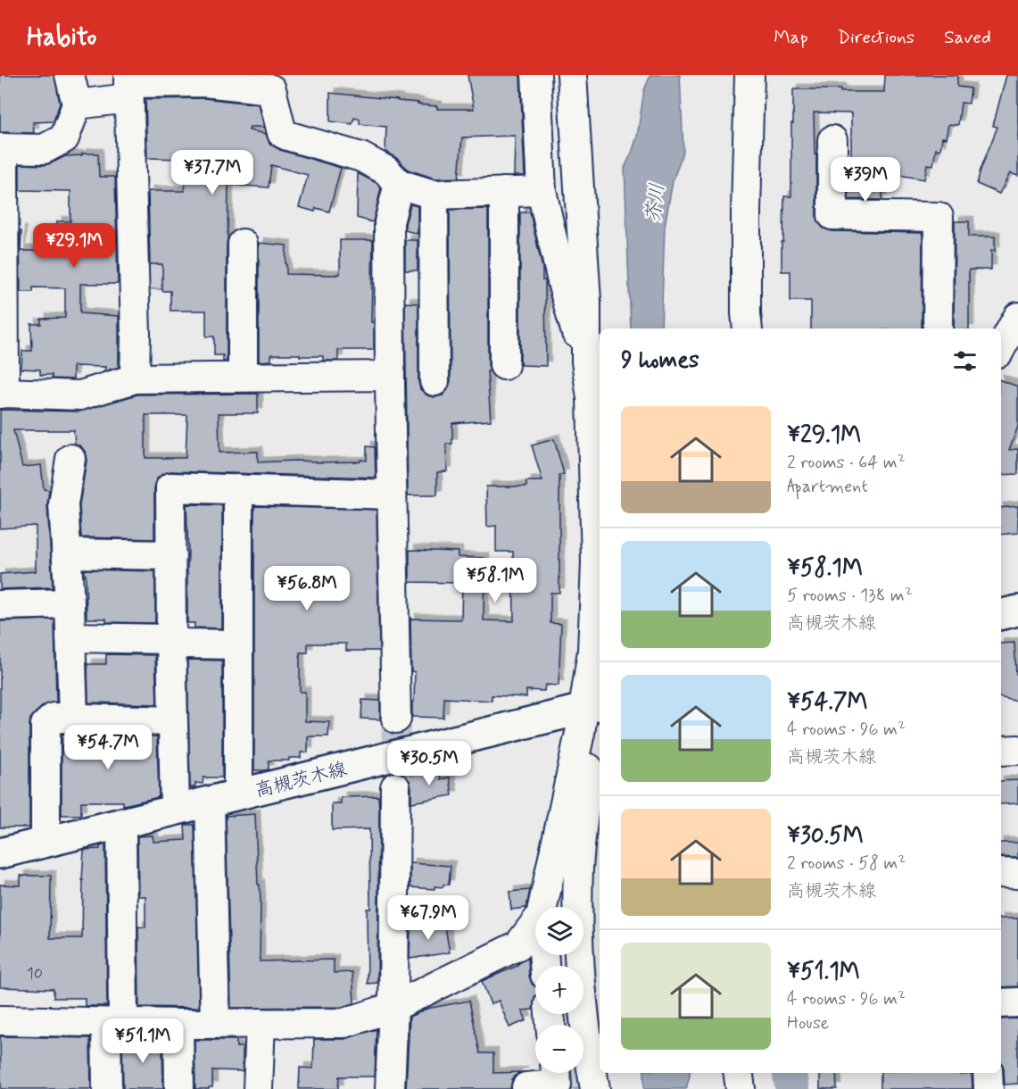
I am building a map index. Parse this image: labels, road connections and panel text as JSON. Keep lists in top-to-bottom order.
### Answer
{
  "streets": {
    "main road": ["高槻茨木線"]
  },
  "water": ["芥川"],
  "house_numbers": ["10"],
  "page": {
    "header": "Habito",
    "nav": ["Map", "Directions", "Saved"],
    "price": [
      "¥37.7M",
      "¥39M",
      "¥29.1M",
      "¥58.1M",
      "¥56.8M",
      "¥54.7M",
      "¥30.5M",
      "¥67.9M",
      "¥51.1M"
    ],
    "heading": "9 homes",
    "list": [
      {
        "name": "¥29.1M",
        "note": "2 rooms · 64 m² · Apartment"
      },
      {
        "name": "¥58.1M",
        "note": "5 rooms · 138 m² · 高槻茨木線"
      },
      {
        "name": "¥54.7M",
        "note": "4 rooms · 96 m² · 高槻茨木線"
      },
      {
        "name": "¥30.5M",
        "note": "2 rooms · 58 m² · 高槻茨木線"
      },
      {
        "name": "¥51.1M",
        "note": "4 rooms · 96 m² · House"
      }
    ],
    "map_buttons": ["+", "−"]
  }
}
